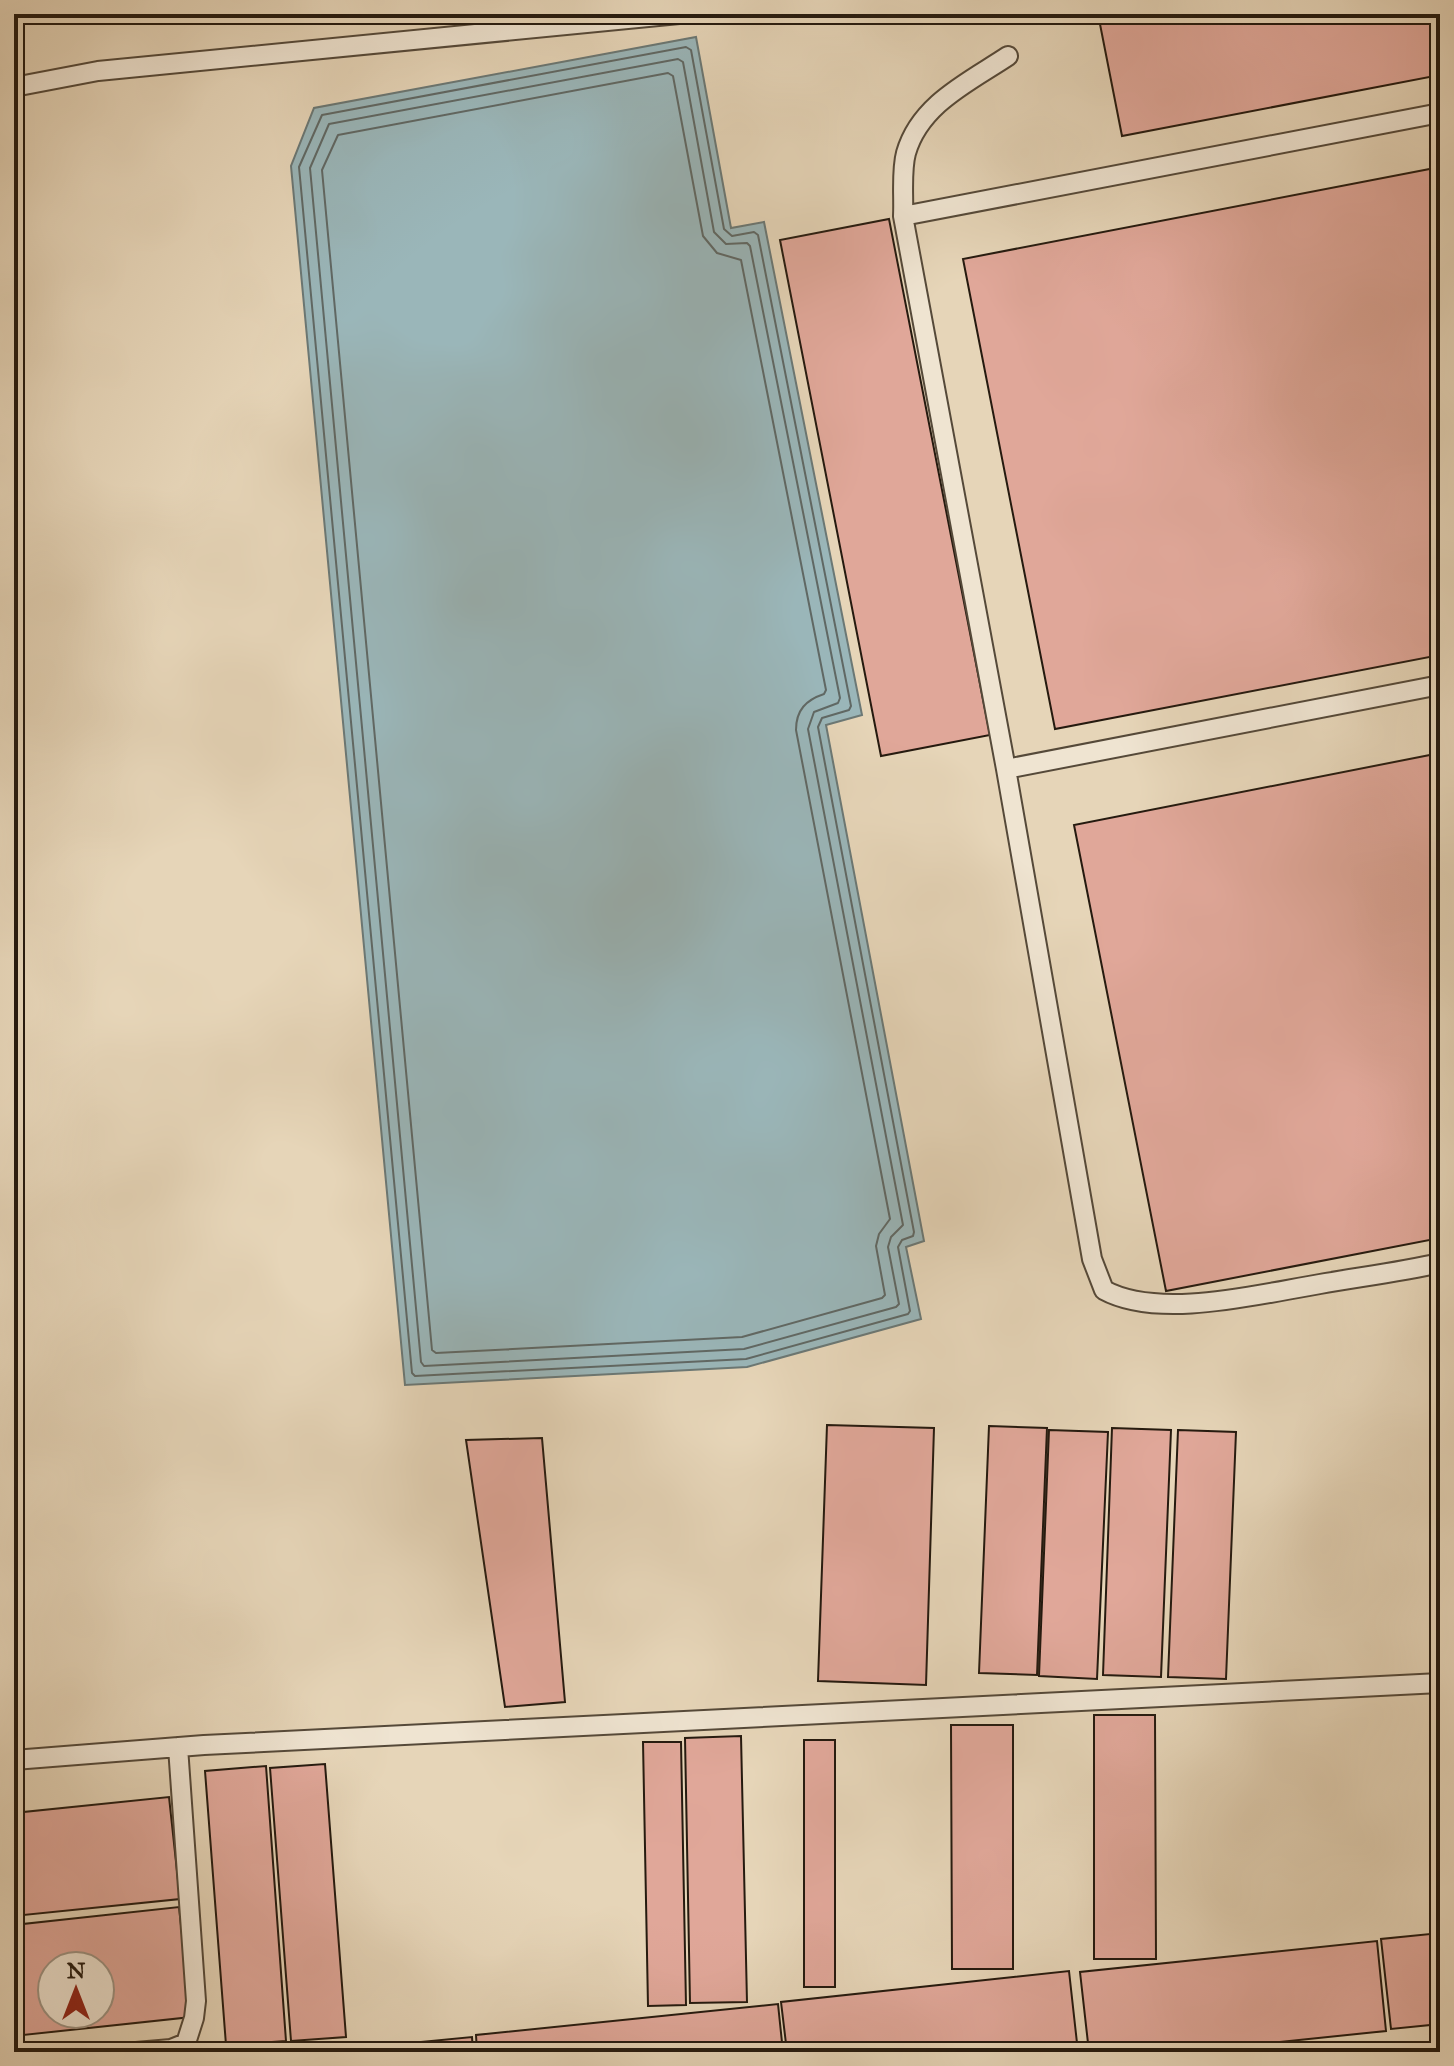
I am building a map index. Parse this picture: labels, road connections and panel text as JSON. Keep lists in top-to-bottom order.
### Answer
{
  "north": "top"
}
